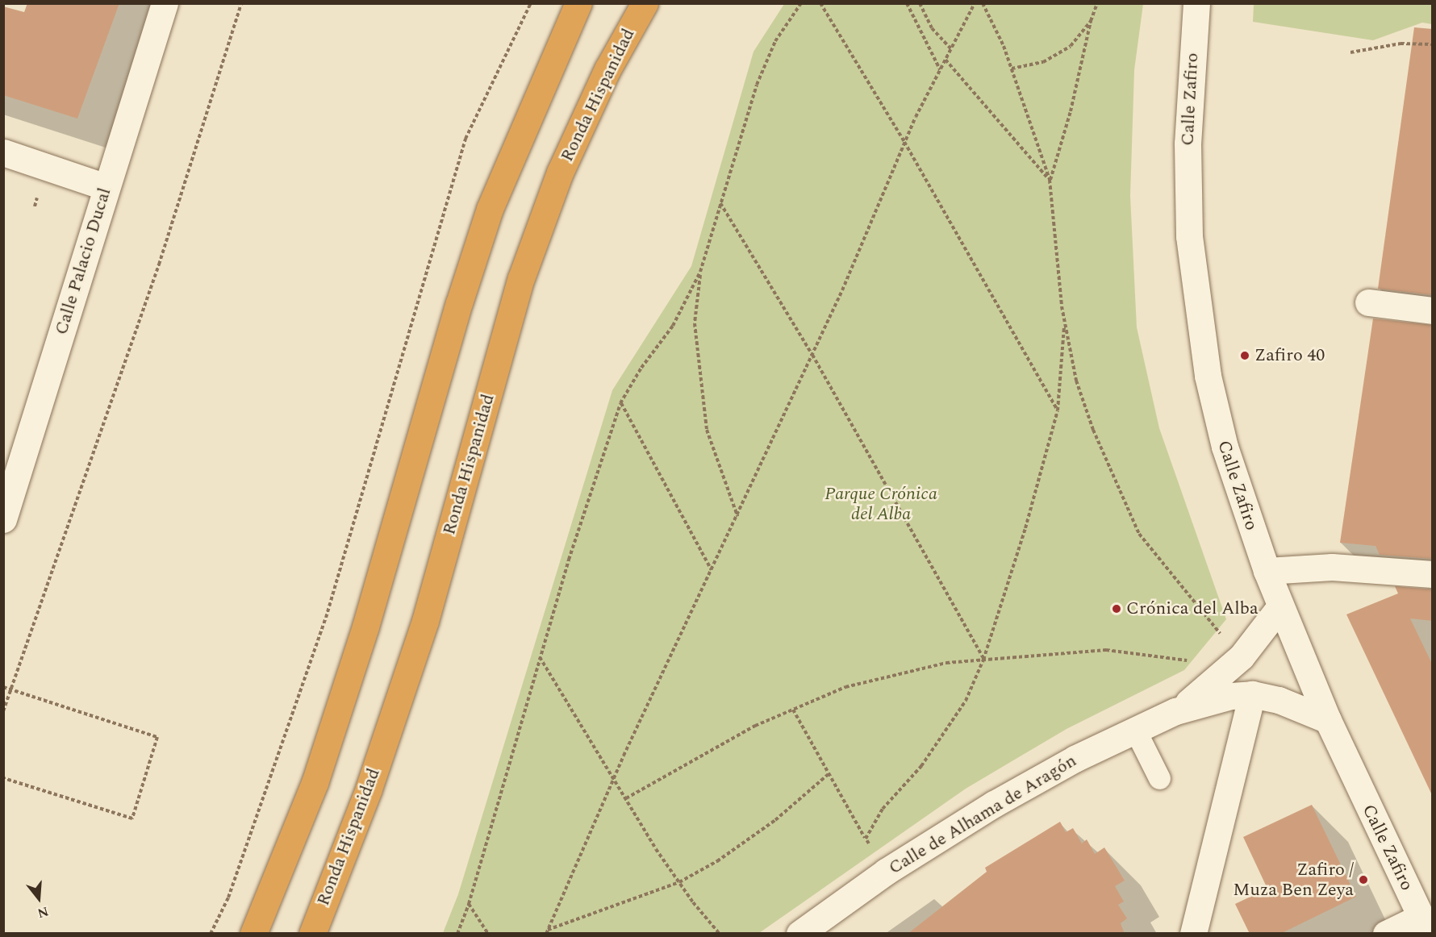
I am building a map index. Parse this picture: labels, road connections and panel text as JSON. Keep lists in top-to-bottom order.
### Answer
{
  "streets": {
    "highway": ["Ronda Hispanidad"],
    "street": ["Calle Zafiro", "Calle Palacio Ducal", "Calle de Alhama de Aragón"]
  },
  "crossings": [
    ["Calle Zafiro", "Calle de Alhama de Aragón"]
  ],
  "parks": ["Parque Crónica del Alba"],
  "places": ["Zafiro 40", "Crónica del Alba", "Zafiro / Muza Ben Zeya"],
  "north": "bottom"
}
